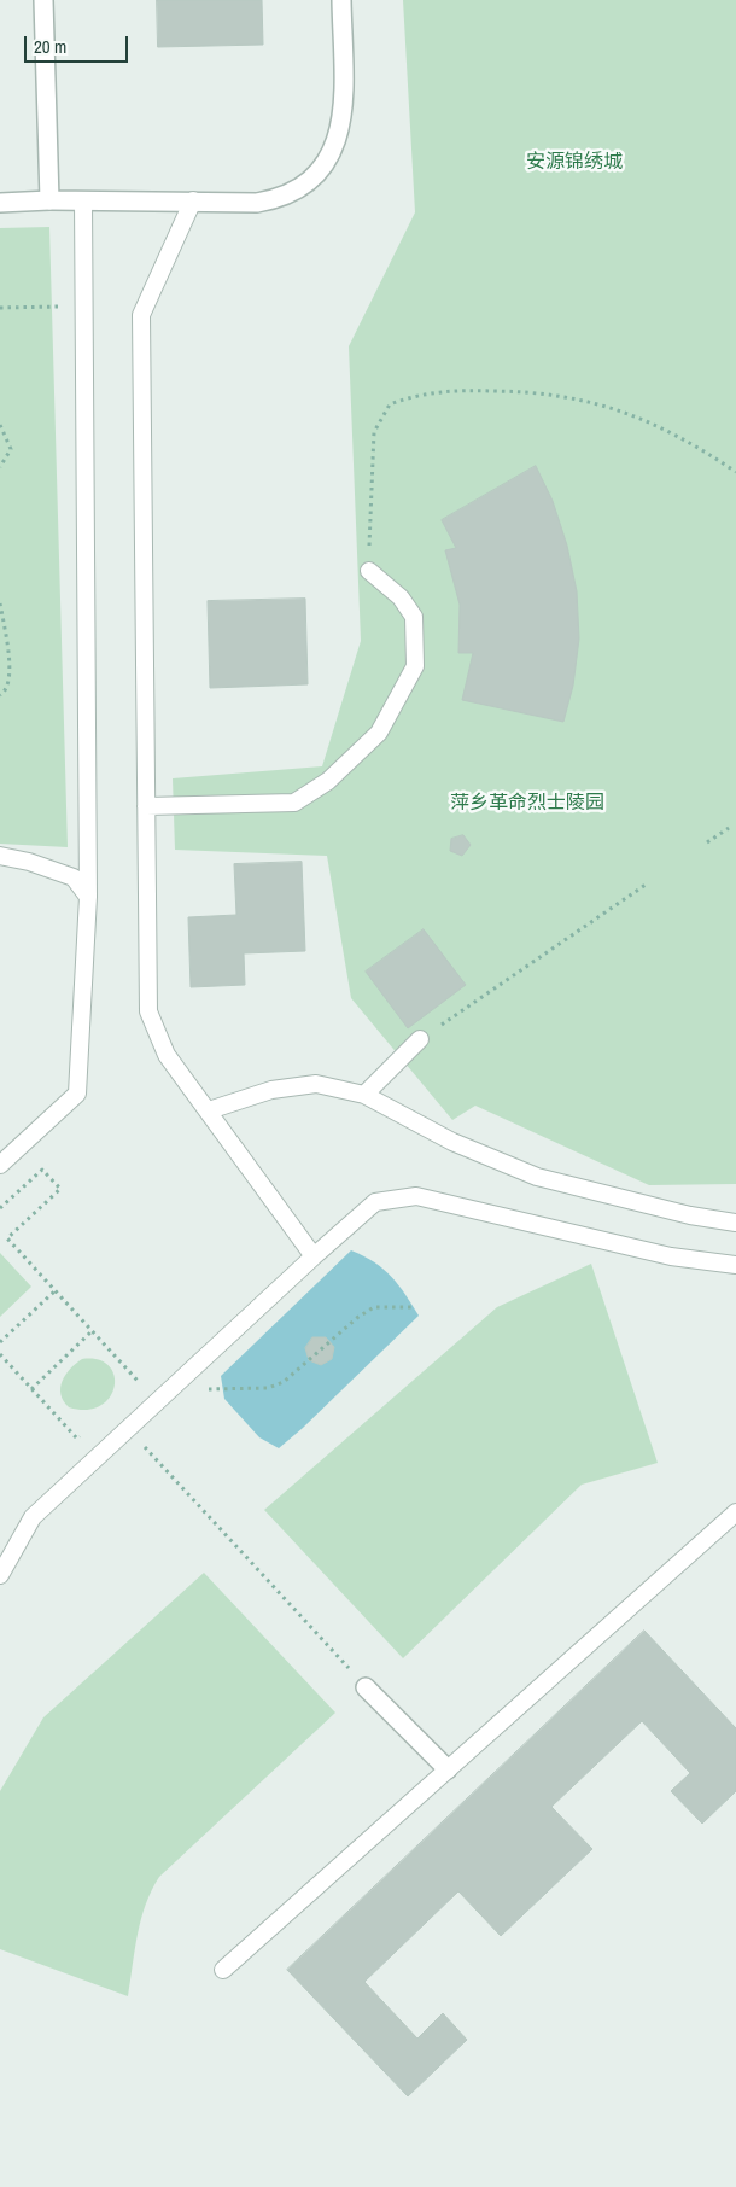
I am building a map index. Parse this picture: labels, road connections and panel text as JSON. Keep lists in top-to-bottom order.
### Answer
{
  "parks": ["安源锦绣城", "萍乡革命烈士陵园"],
  "scale_bar": "20 m"
}
